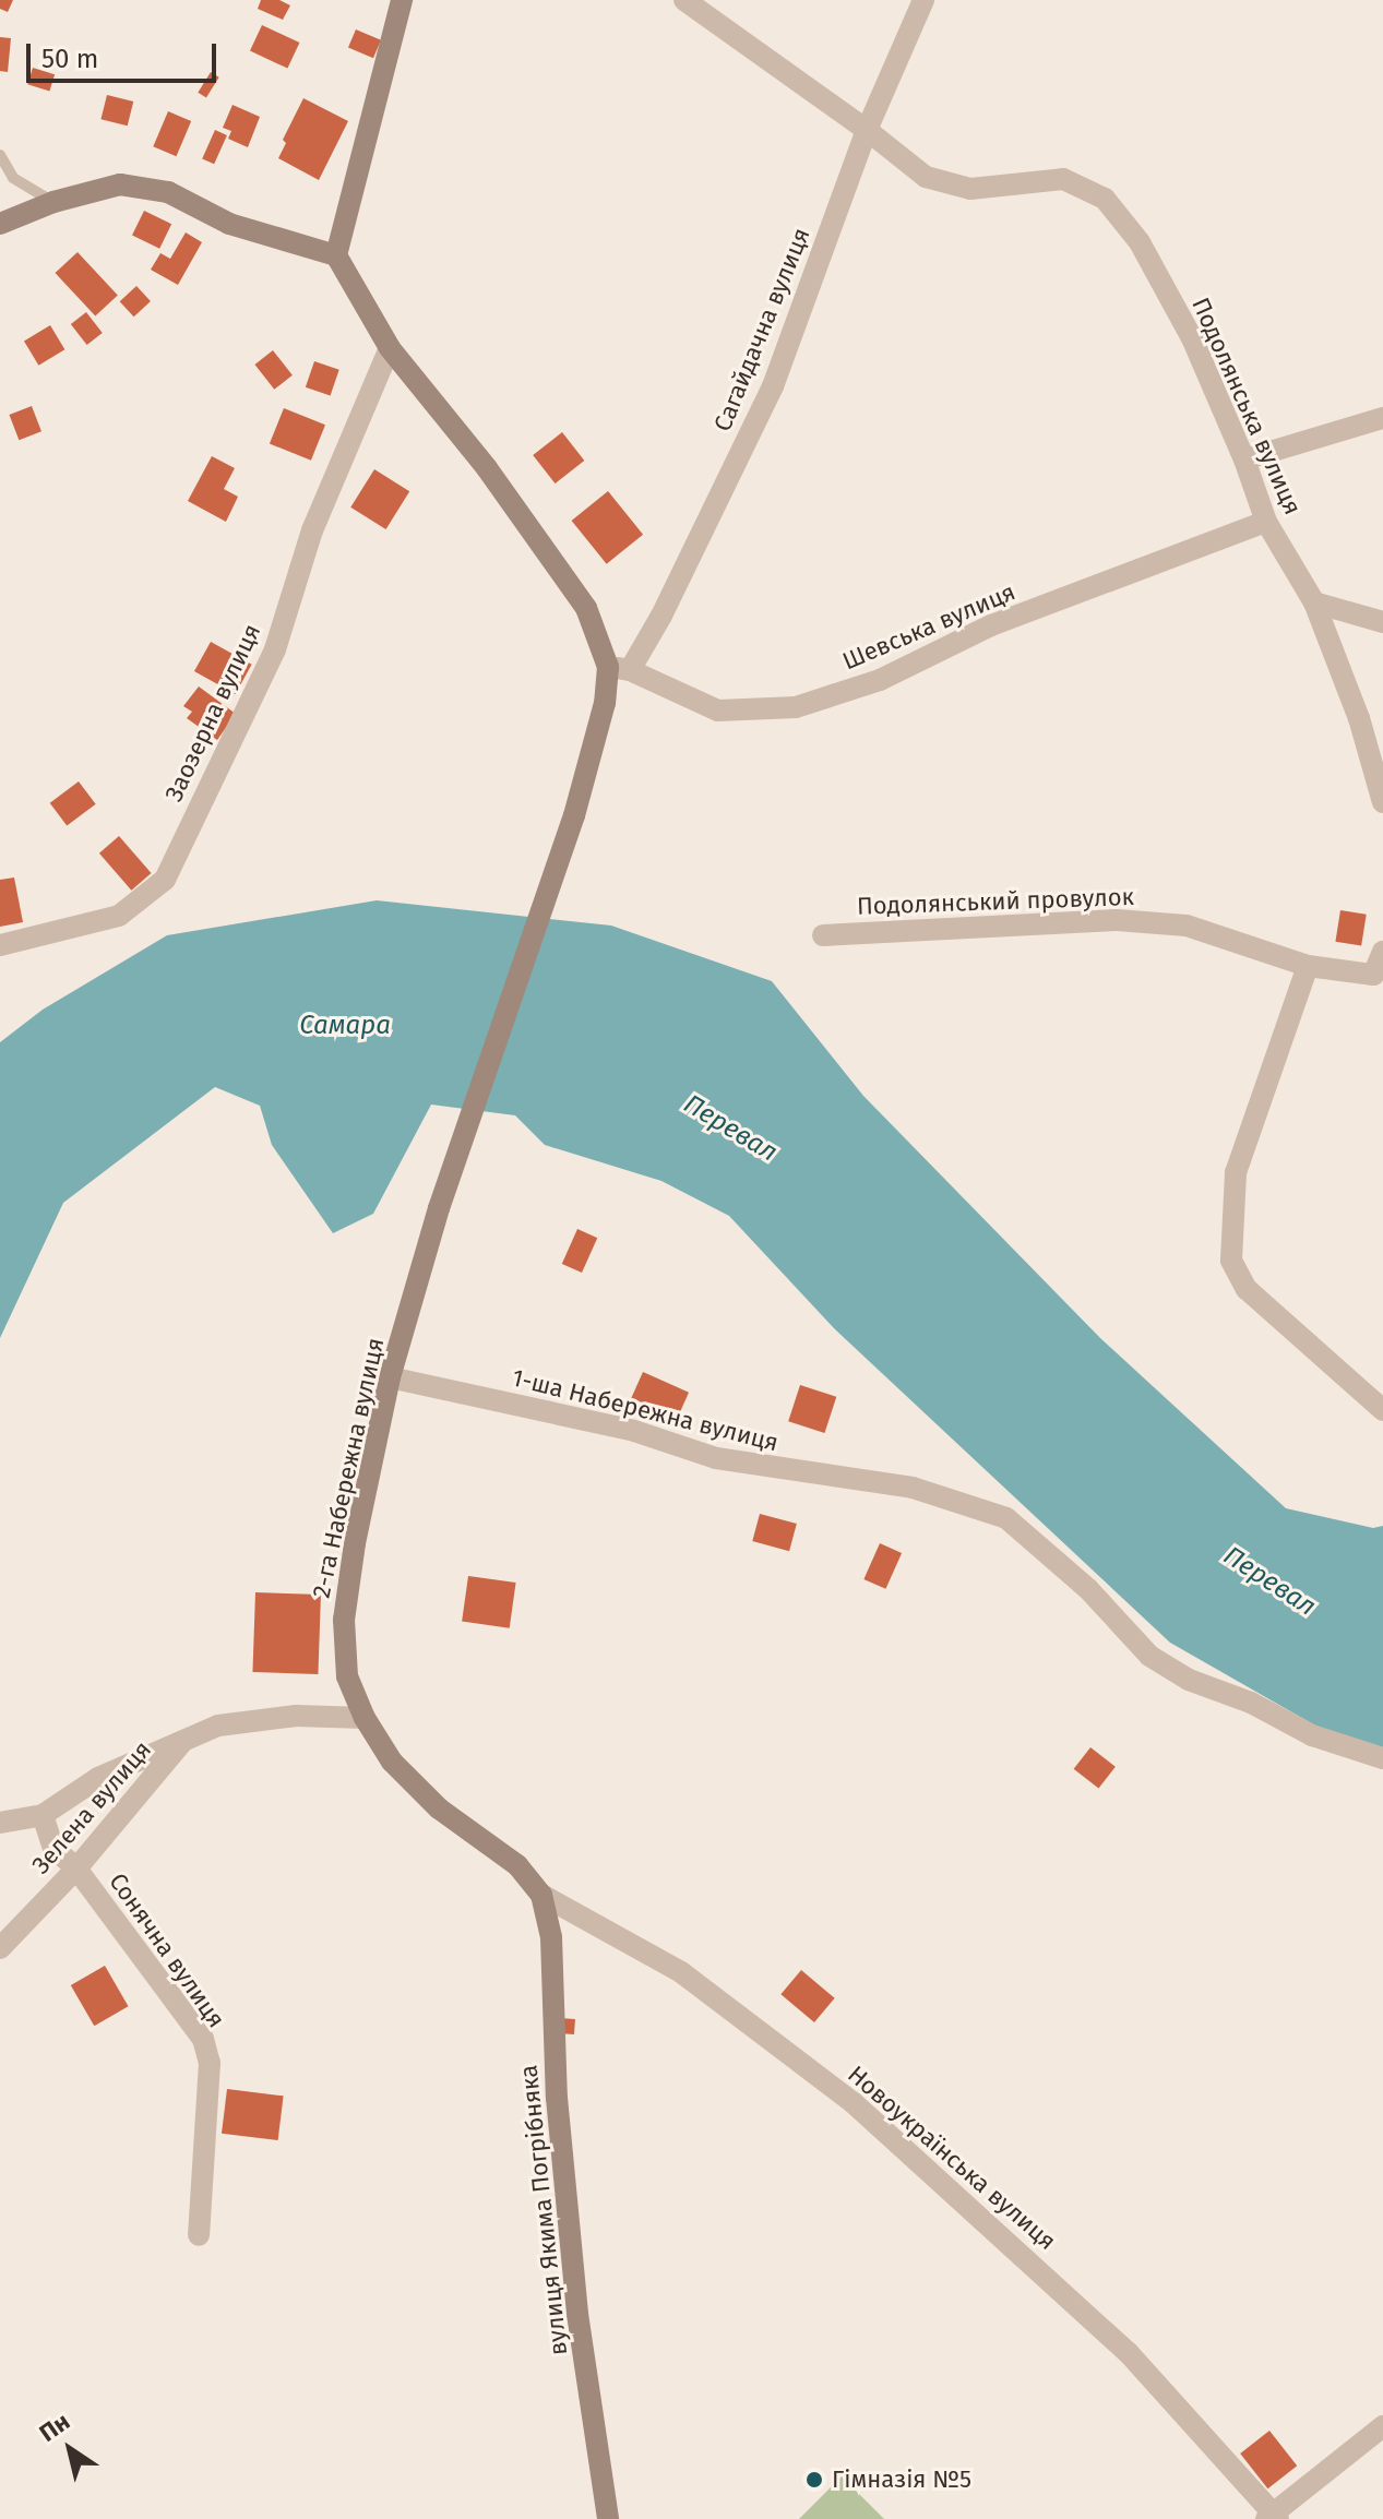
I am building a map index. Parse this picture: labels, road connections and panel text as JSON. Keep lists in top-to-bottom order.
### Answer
{
  "streets": {
    "street": [
      "Сагайдачна вулиця",
      "Подолянська вулиця",
      "Шевська вулиця",
      "Заозерна вулиця",
      "Подолянський провулок",
      "1-ша Набережна вулиця",
      "2-га Набережна вулиця",
      "Зелена вулиця",
      "Сонячна вулиця",
      "Новоукраїнська вулиця",
      "вулиця Якима Погрібняка"
    ]
  },
  "crossings": [
    ["Сагайдачна вулиця", "Подолянська вулиця"],
    ["Сагайдачна вулиця", "Шевська вулиця"],
    ["Сагайдачна вулиця", "Заозерна вулиця"],
    ["Сагайдачна вулиця", "2-га Набережна вулиця"],
    ["Подолянська вулиця", "Шевська вулиця"],
    ["1-ша Набережна вулиця", "2-га Набережна вулиця"],
    ["2-га Набережна вулиця", "Новоукраїнська вулиця"],
    ["2-га Набережна вулиця", "вулиця Якима Погрібняка"],
    ["Зелена вулиця", "Сонячна вулиця"],
    ["Новоукраїнська вулиця", "вулиця Якима Погрібняка"]
  ],
  "water": ["Самара", "Перевал"],
  "places": ["Гімназія №5"],
  "scale_bar": "50 m",
  "north": "top left"
}
